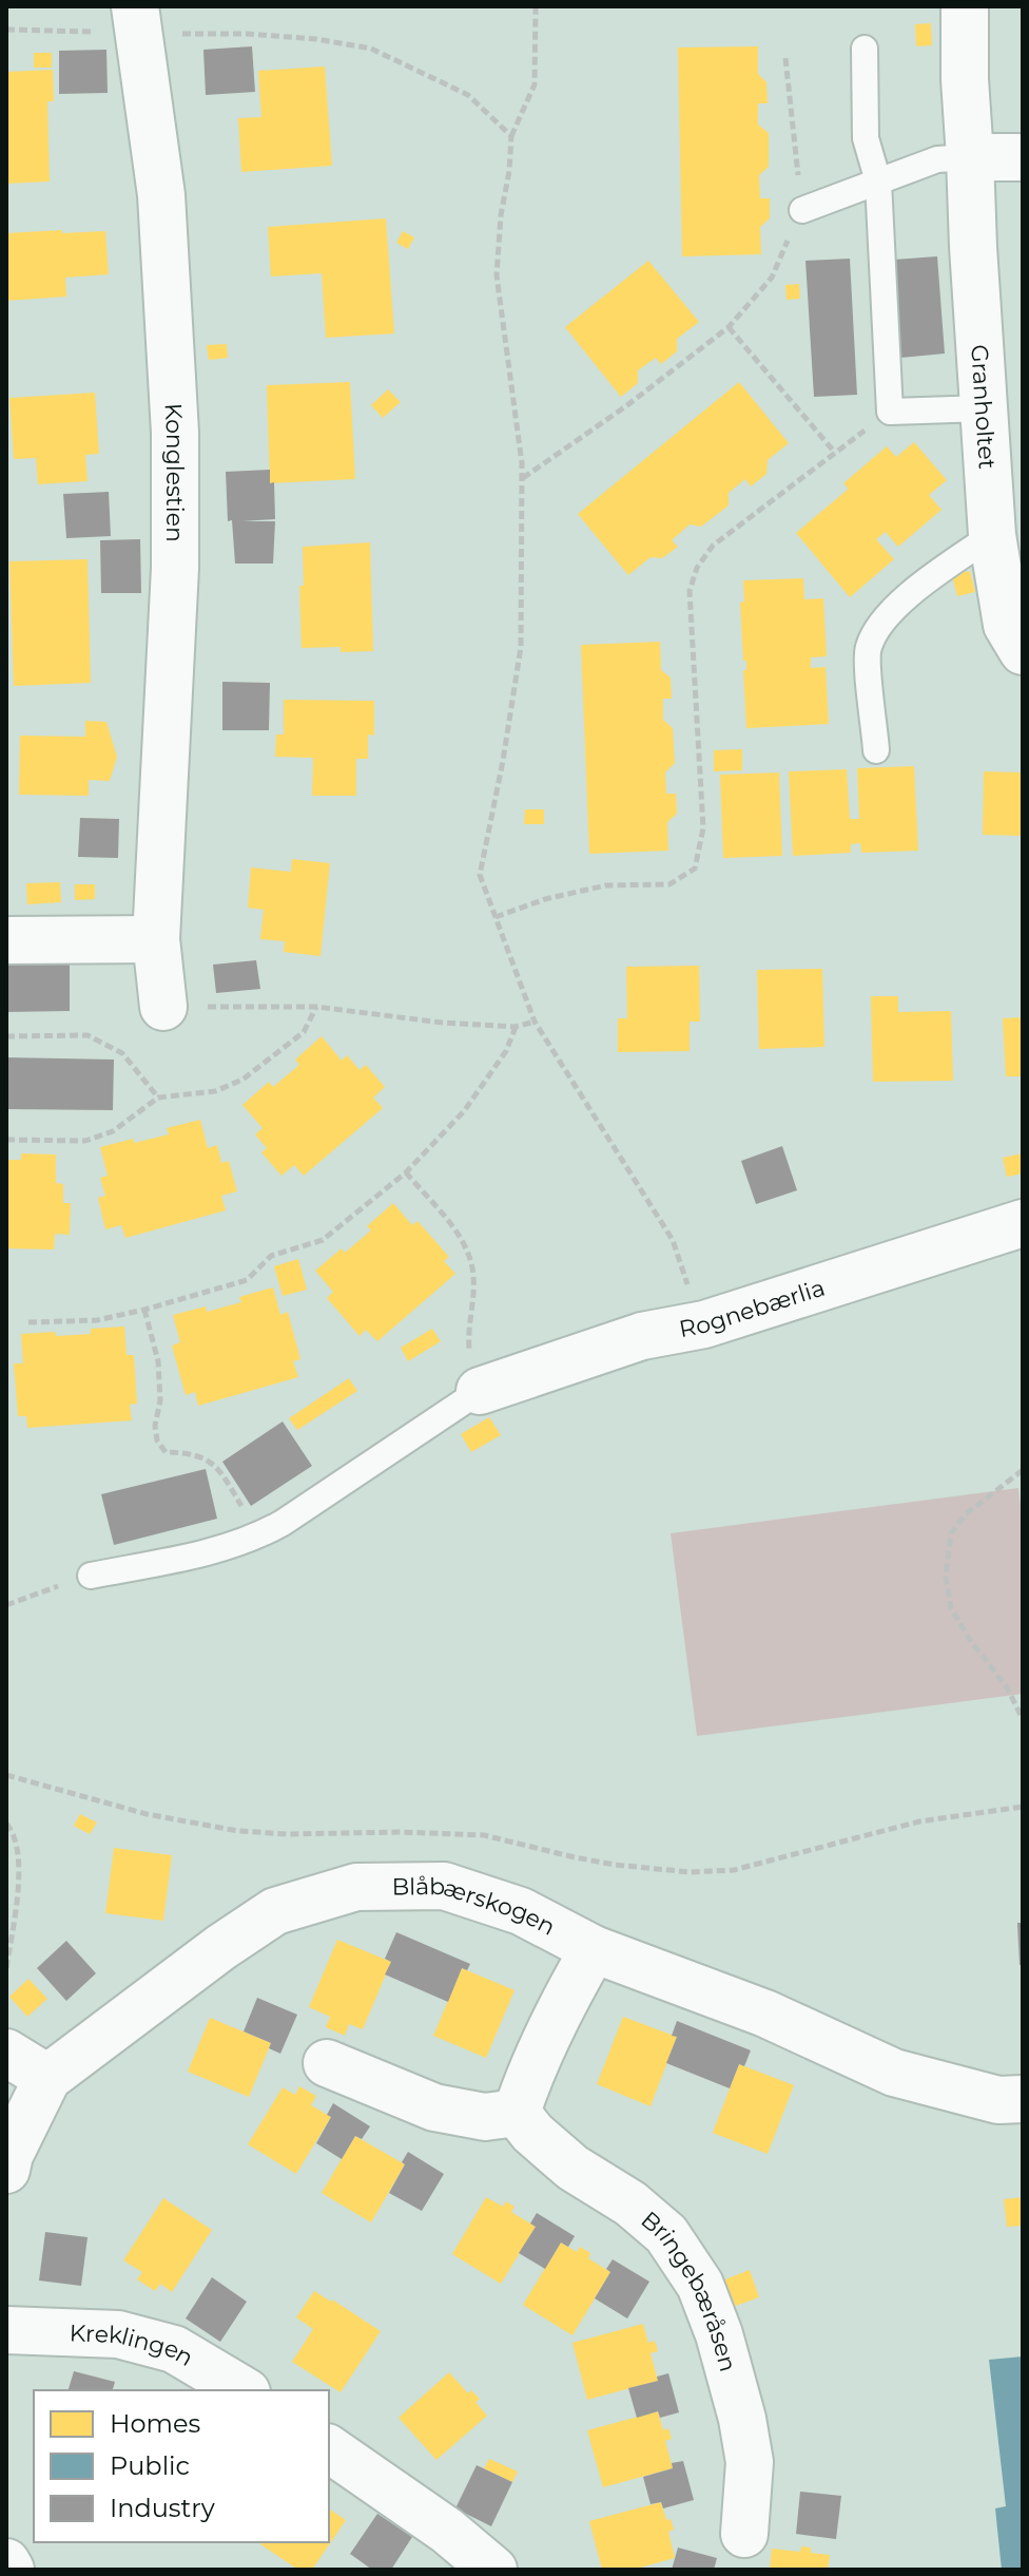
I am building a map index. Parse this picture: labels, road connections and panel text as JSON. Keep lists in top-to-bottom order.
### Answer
{
  "streets": {
    "street": [
      "Granholtet",
      "Konglestien",
      "Rognebærlia",
      "Blåbærskogen",
      "Bringebæråsen",
      "Kreklingen"
    ]
  },
  "legend": ["Homes", "Public", "Industry"]
}
